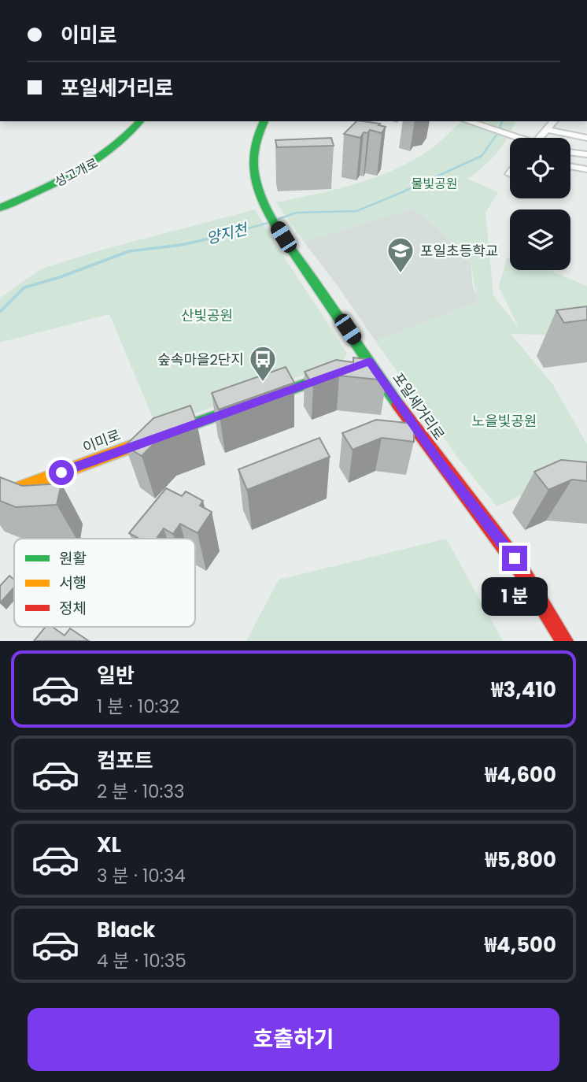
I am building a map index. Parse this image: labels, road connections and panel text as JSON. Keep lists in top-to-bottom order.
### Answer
{
  "streets": {
    "street": ["성고개로", "포일세거리로", "이미로"]
  },
  "water": ["양지천"],
  "parks": ["물빛공원", "산빛공원", "노을빛공원"],
  "places": {
    "school or university": ["포일초등학교"],
    "bus stop": ["숲속마을2단지"]
  },
  "legend": ["원활", "서행", "정체"],
  "page": {
    "banner": ["이미로", "포일세거리로"],
    "bubble": "1 분",
    "list": [
      {
        "name": "일반",
        "note": "1 분 · 10:32",
        "value": "₩3,410"
      },
      {
        "name": "컴포트",
        "note": "2 분 · 10:33",
        "value": "₩4,600"
      },
      {
        "name": "XL",
        "note": "3 분 · 10:34",
        "value": "₩5,800"
      },
      {
        "name": "Black",
        "note": "4 분 · 10:35",
        "value": "₩4,500"
      }
    ],
    "buttons": "호출하기"
  }
}
